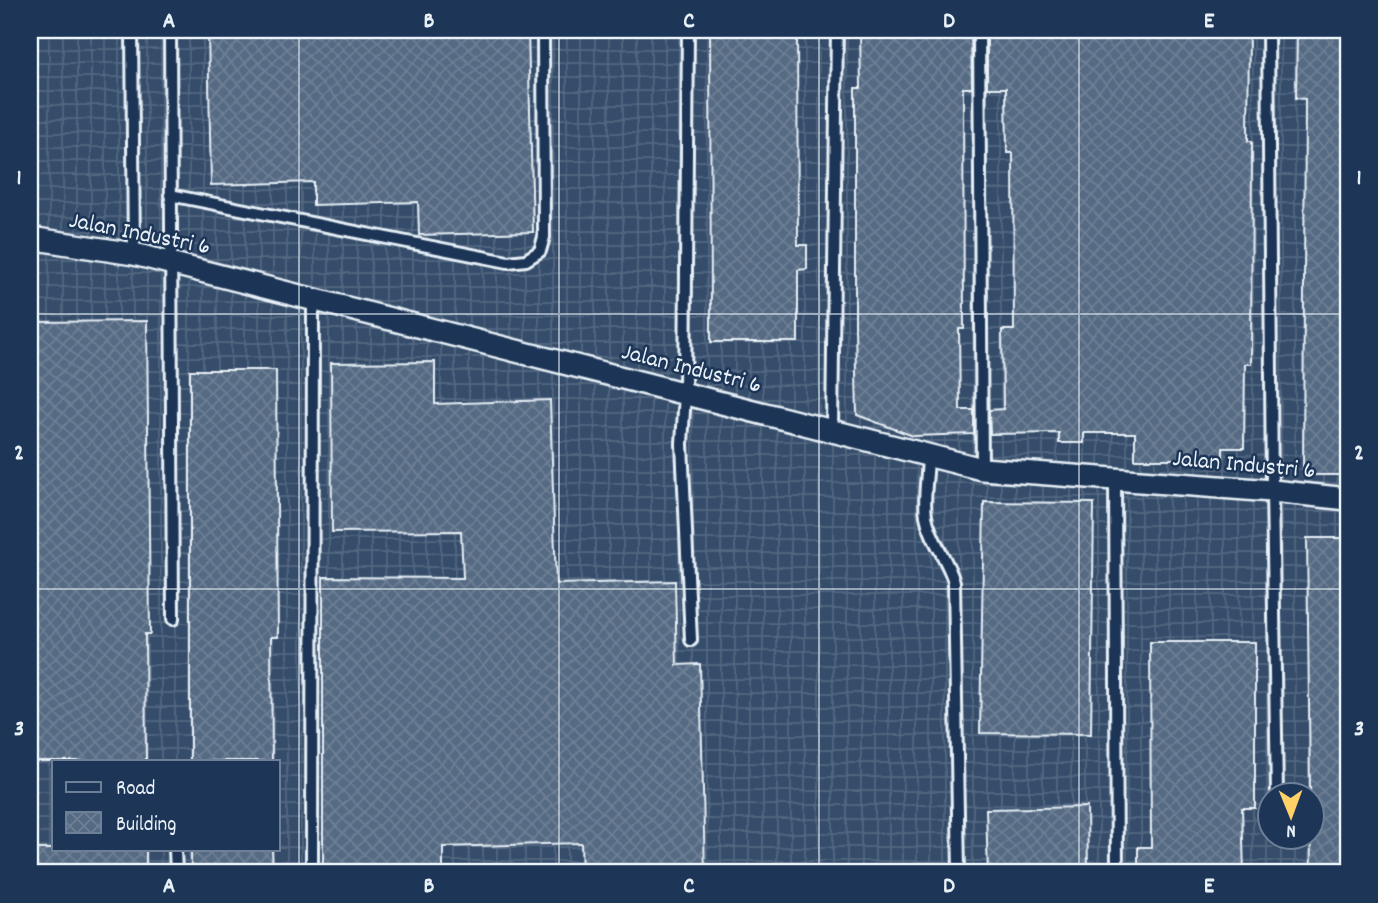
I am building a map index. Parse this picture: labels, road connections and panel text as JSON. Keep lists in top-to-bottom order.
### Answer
{
  "streets": {
    "street": ["Jalan Industri 6"]
  },
  "legend": ["Road", "Building"],
  "north": "bottom",
  "grid": {
    "columns": [
      "A",
      "B",
      "C",
      "D",
      "E"
    ],
    "rows": ["1", "2", "3"]
  }
}
